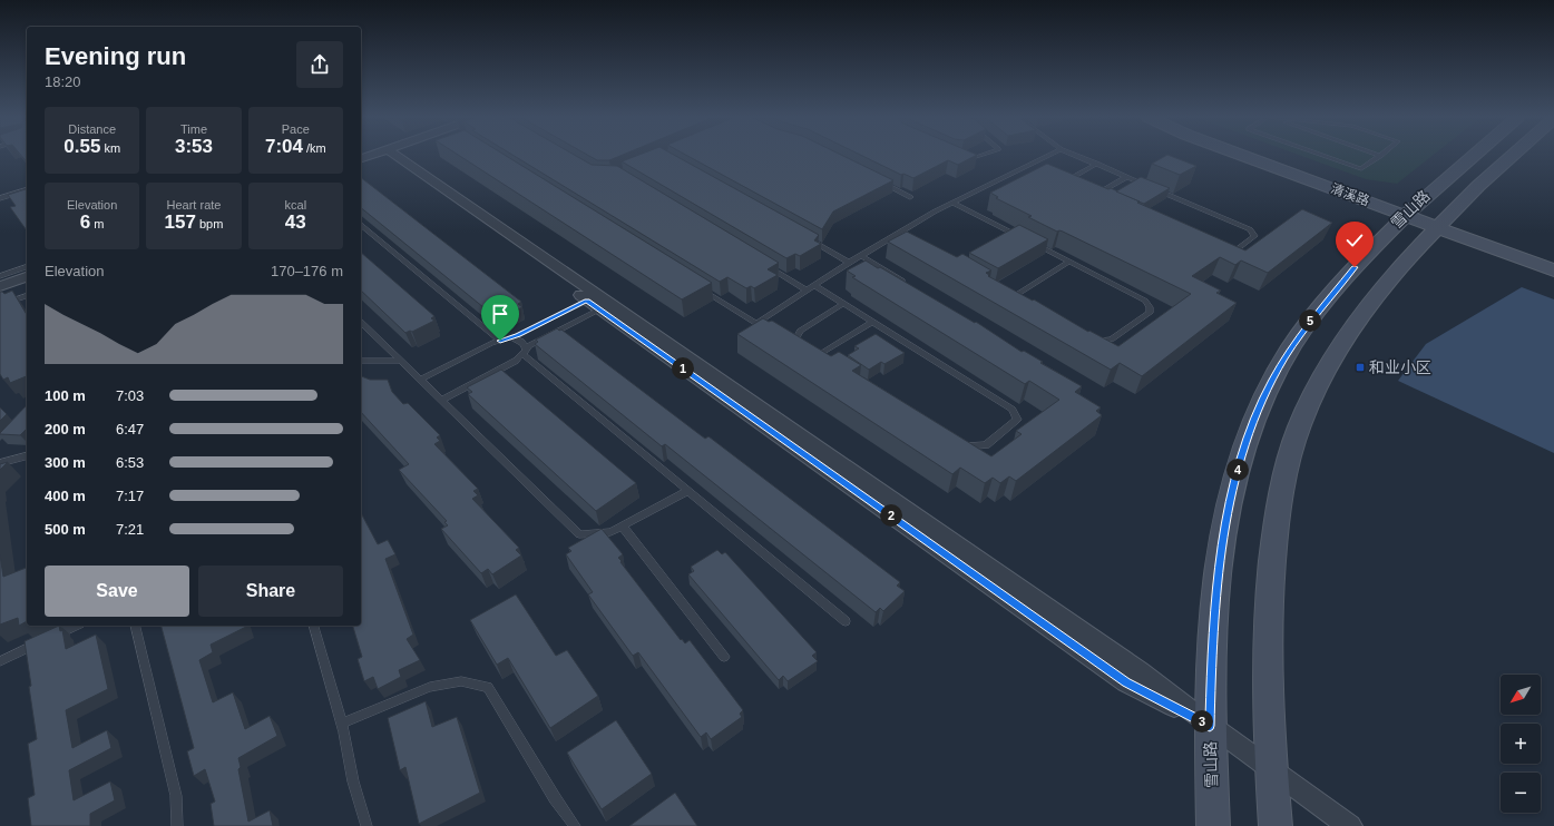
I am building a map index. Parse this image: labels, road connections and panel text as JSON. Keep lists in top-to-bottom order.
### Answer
{
  "streets": {
    "main road": ["清溪路", "雪山路"]
  },
  "crossings": [
    ["清溪路", "雪山路"]
  ],
  "places": {
    "transit": ["和业小区"]
  },
  "north": "bottom left",
  "page": {
    "heading": ["Evening run", "18:20"],
    "stats": [
      ["Distance", "0.55 km"],
      ["Time", "3:53"],
      ["Pace", "7:04 /km"],
      ["Elevation", "6 m"],
      ["Heart rate", "157 bpm"],
      ["kcal", "43"]
    ],
    "chart": ["Elevation", "170–176 m"],
    "pins": [
      "5",
      "1",
      "4",
      "2",
      "3"
    ],
    "list": [
      {
        "name": "100 m",
        "note": "7:03"
      },
      {
        "name": "200 m",
        "note": "6:47"
      },
      {
        "name": "300 m",
        "note": "6:53"
      },
      {
        "name": "400 m",
        "note": "7:17"
      },
      {
        "name": "500 m",
        "note": "7:21"
      }
    ],
    "buttons": ["Save", "Share"],
    "map_buttons": ["+", "−"]
  }
}
